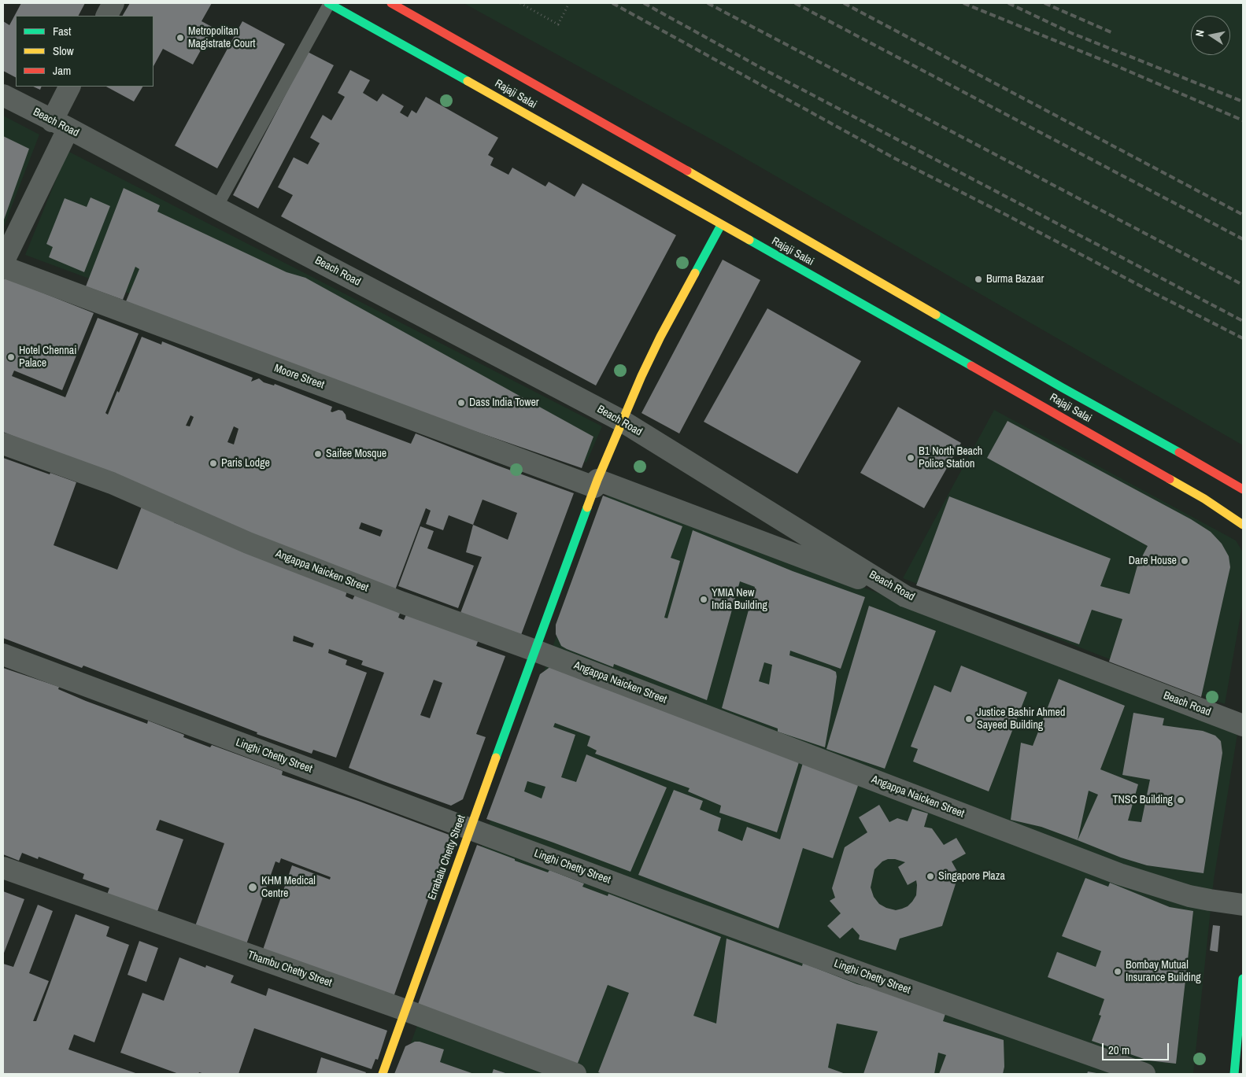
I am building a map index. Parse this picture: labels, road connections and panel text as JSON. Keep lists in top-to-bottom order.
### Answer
{
  "streets": {
    "main road": ["Rajaji Salai", "Errabalu Chetty Street"],
    "street": [
      "Beach Road",
      "Moore Street",
      "Angappa Naicken Street",
      "Linghi Chetty Street",
      "Thambu Chetty Street"
    ]
  },
  "crossings": [
    ["Rajaji Salai", "Errabalu Chetty Street"],
    ["Beach Road", "Moore Street"],
    ["Beach Road", "Errabalu Chetty Street"],
    ["Moore Street", "Errabalu Chetty Street"],
    ["Angappa Naicken Street", "Errabalu Chetty Street"],
    ["Linghi Chetty Street", "Errabalu Chetty Street"],
    ["Errabalu Chetty Street", "Thambu Chetty Street"]
  ],
  "places": [
    "Metropolitan Magistrate Court",
    "Burma Bazaar",
    "Hotel Chennai Palace",
    "Dass India Tower",
    "Saifee Mosque",
    "B1 North Beach Police Station",
    "Paris Lodge",
    "Dare House",
    "YMIA New India Building",
    "Justice Bashir Ahmed Sayeed Building",
    "TNSC Building",
    "Singapore Plaza",
    "KHM Medical Centre",
    "Bombay Mutual Insurance Building"
  ],
  "legend": ["Fast", "Slow", "Jam"],
  "scale_bar": "20 m",
  "north": "left"
}
